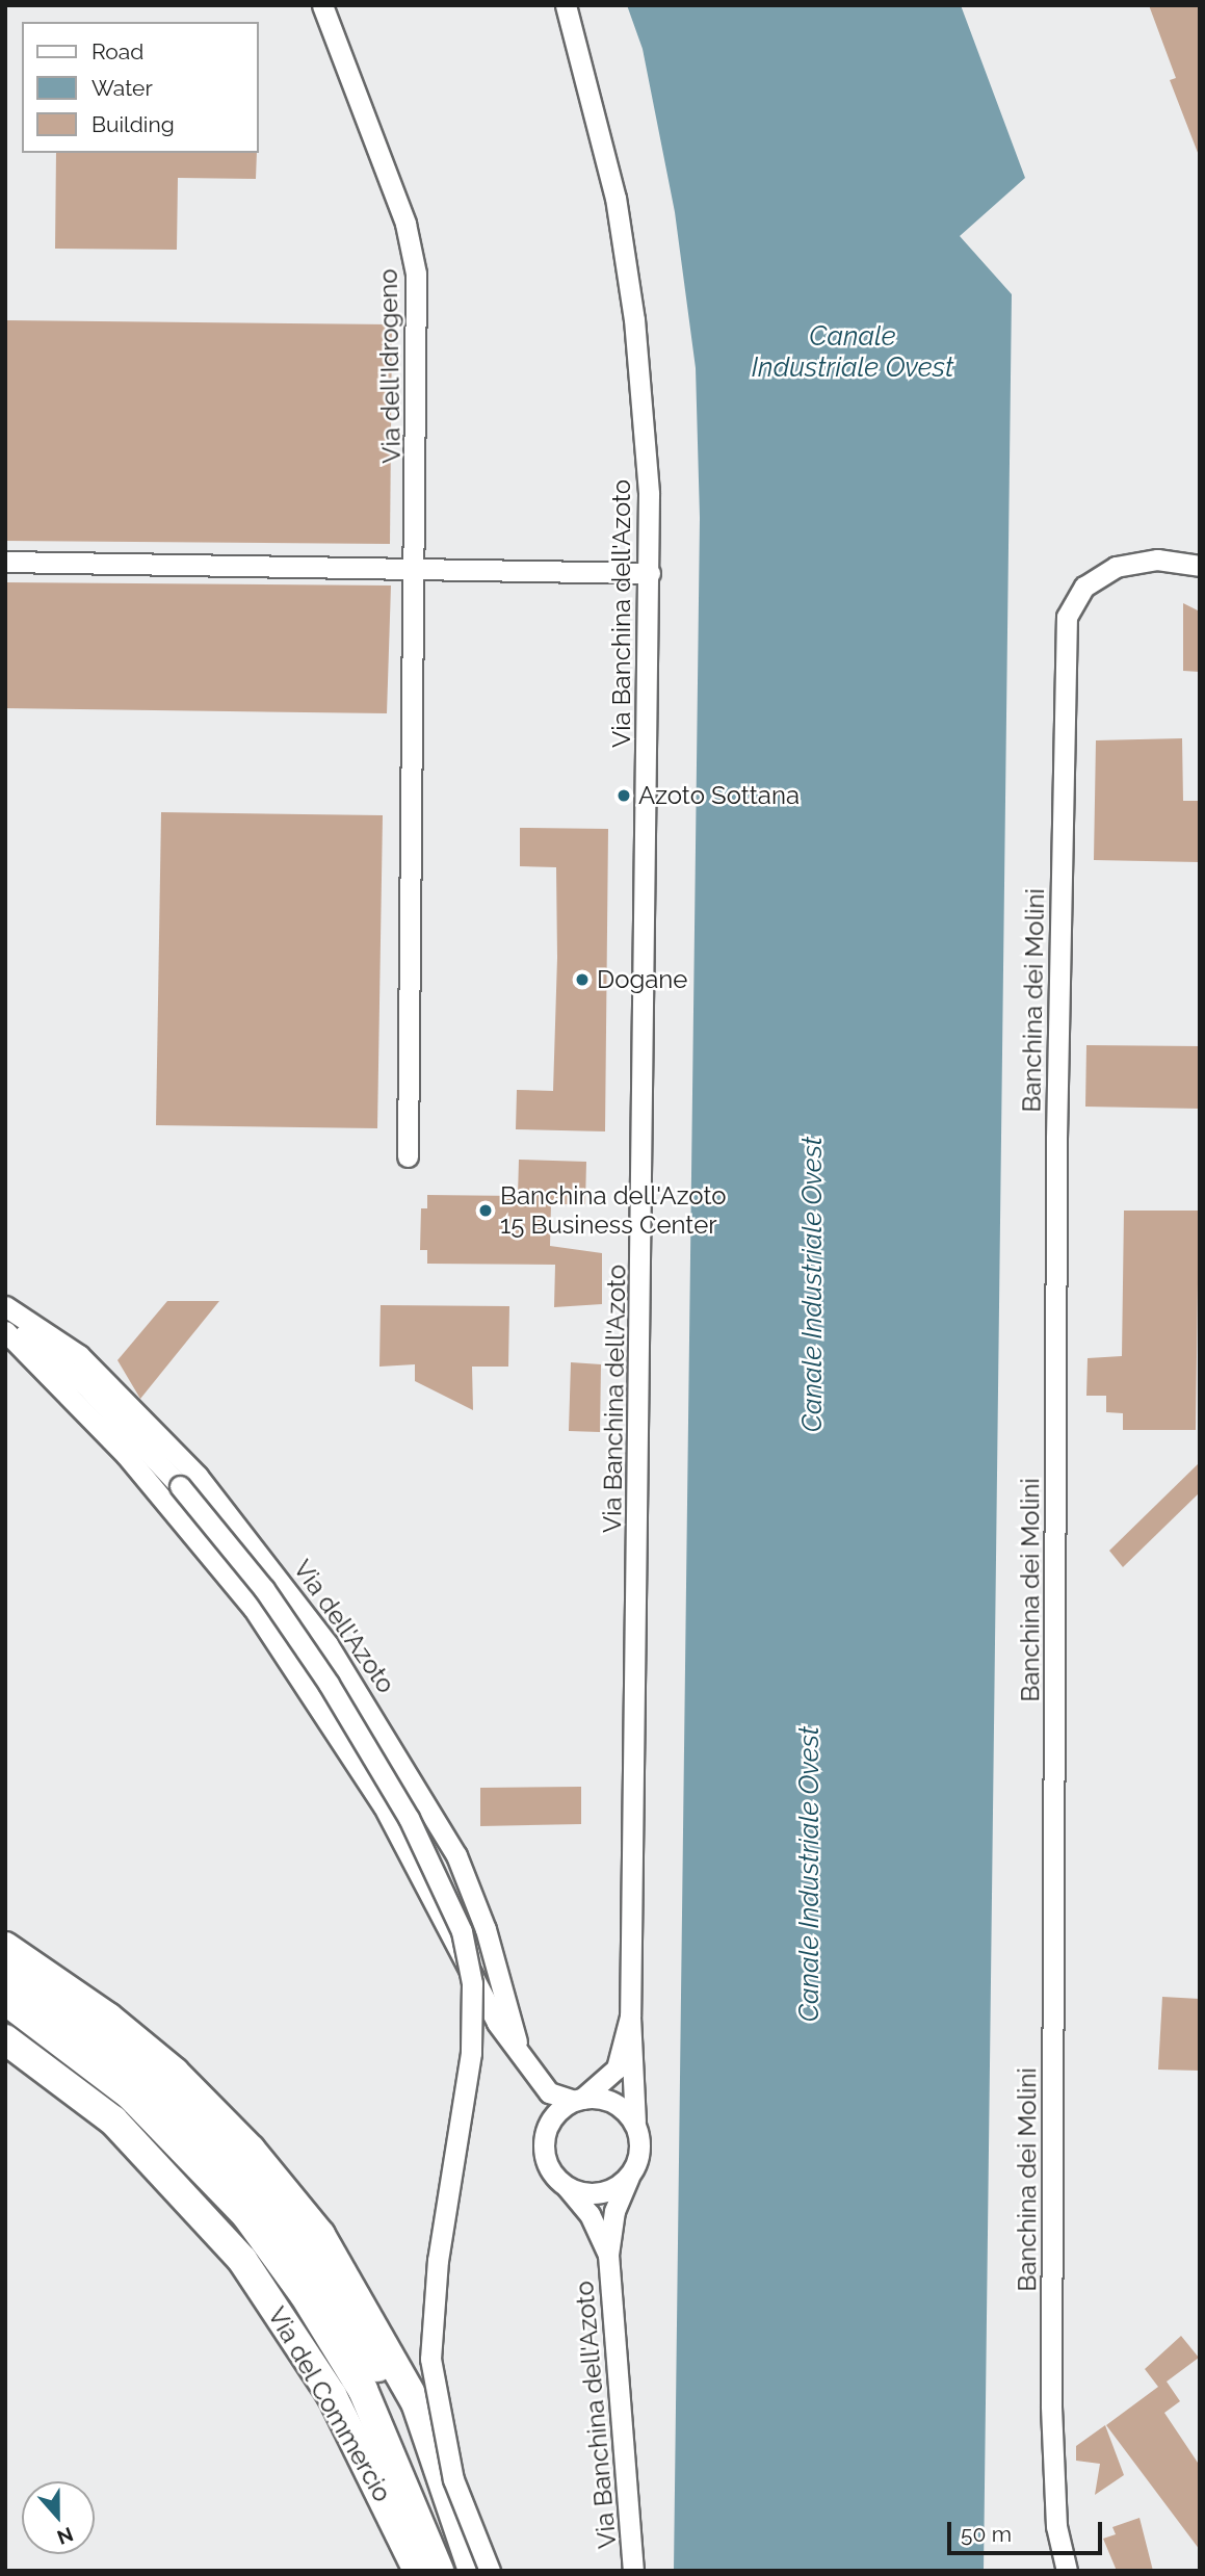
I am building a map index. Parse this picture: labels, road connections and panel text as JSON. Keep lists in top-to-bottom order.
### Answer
{
  "streets": {
    "street": [
      "Via dell'Idrogeno",
      "Via Banchina dell'Azoto",
      "Banchina dei Molini",
      "Via dell'Azoto",
      "Via del Commercio"
    ]
  },
  "water": ["Canale Industriale Ovest"],
  "places": ["Azoto Sottana", "Dogane", "Banchina dell'Azoto 15 Business Center"],
  "legend": ["Road", "Water", "Building"],
  "scale_bar": "50 m",
  "north": "bottom"
}
